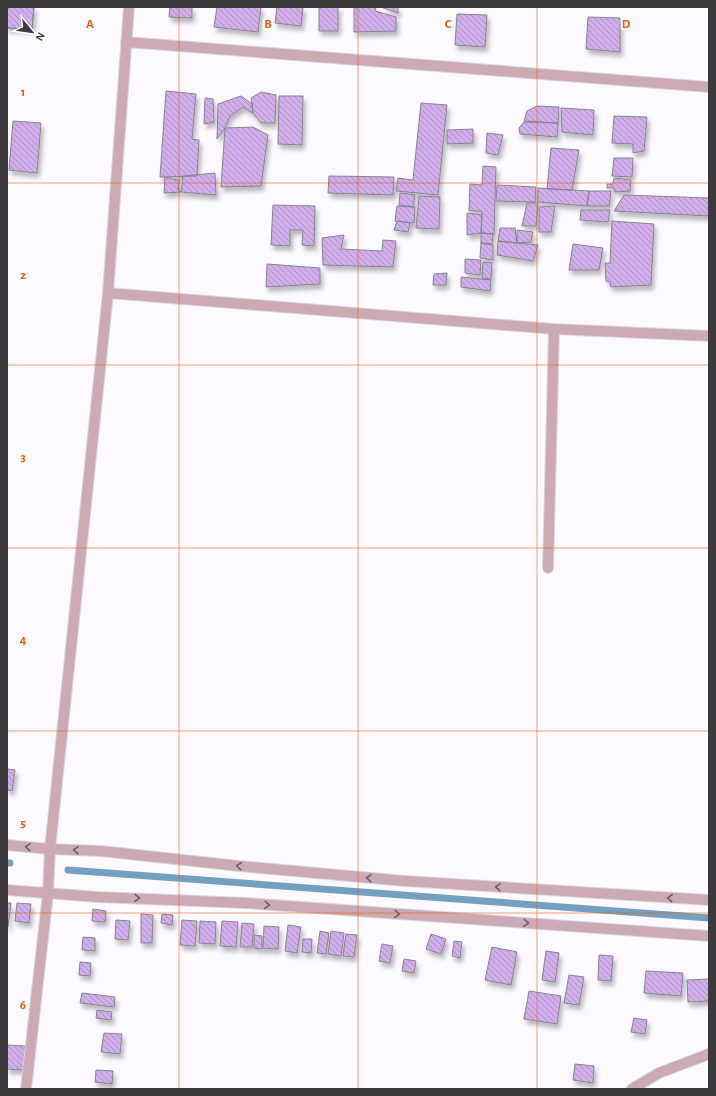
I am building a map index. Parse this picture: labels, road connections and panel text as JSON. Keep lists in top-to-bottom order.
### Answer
{
  "north": "bottom right",
  "grid": {
    "columns": [
      "A",
      "B",
      "C",
      "D"
    ],
    "rows": [
      "1",
      "2",
      "3",
      "4",
      "5",
      "6"
    ]
  }
}
